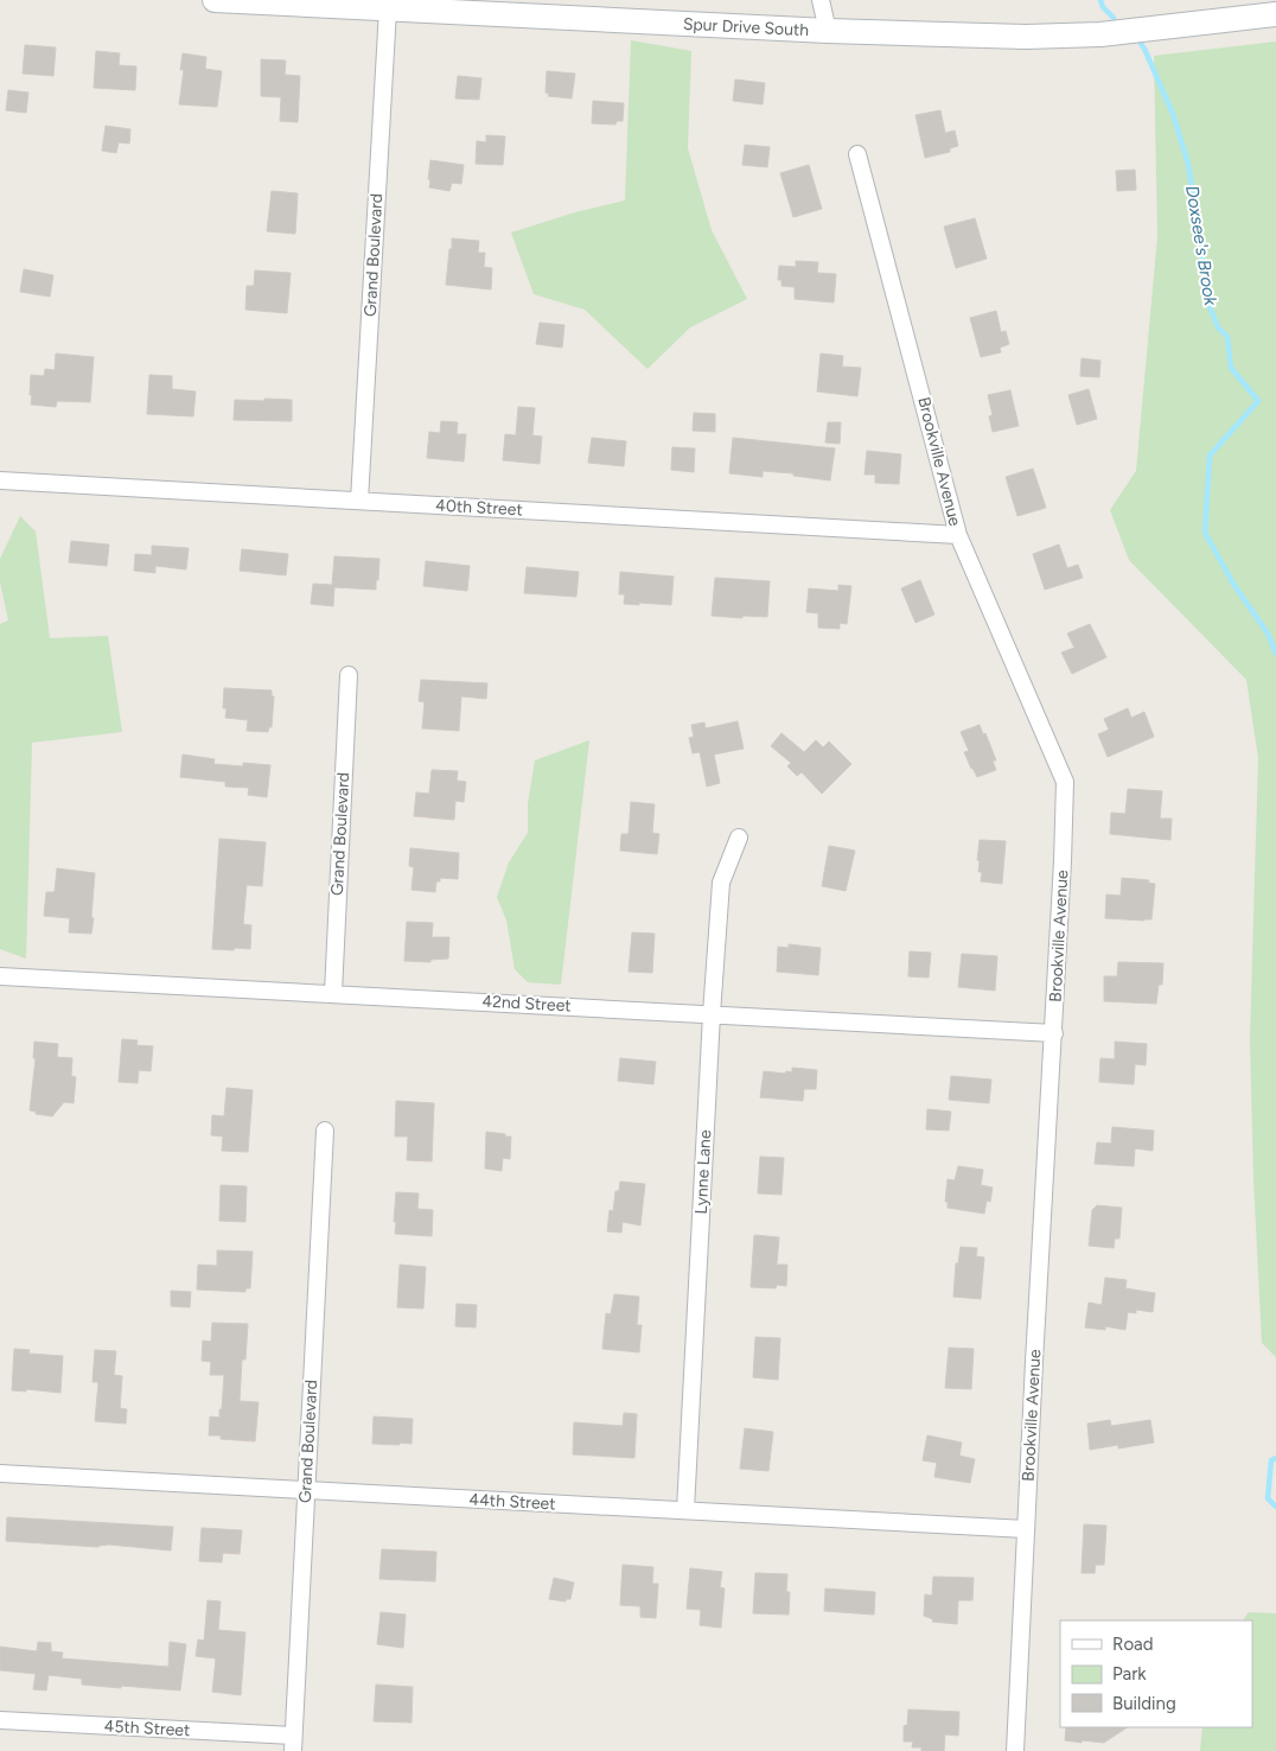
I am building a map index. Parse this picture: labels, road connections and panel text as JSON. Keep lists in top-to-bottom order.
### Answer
{
  "streets": {
    "street": [
      "Spur Drive South",
      "Grand Boulevard",
      "Brookville Avenue",
      "40th Street",
      "42nd Street",
      "Lynne Lane",
      "44th Street",
      "45th Street"
    ]
  },
  "crossings": [
    ["Spur Drive South", "Grand Boulevard"],
    ["Grand Boulevard", "40th Street"],
    ["Grand Boulevard", "42nd Street"],
    ["Grand Boulevard", "44th Street"],
    ["Grand Boulevard", "45th Street"],
    ["Brookville Avenue", "40th Street"],
    ["Brookville Avenue", "42nd Street"],
    ["Brookville Avenue", "44th Street"],
    ["42nd Street", "Lynne Lane"],
    ["Lynne Lane", "44th Street"]
  ],
  "water": ["Doxsee's Brook"],
  "legend": ["Road", "Park", "Building"]
}
